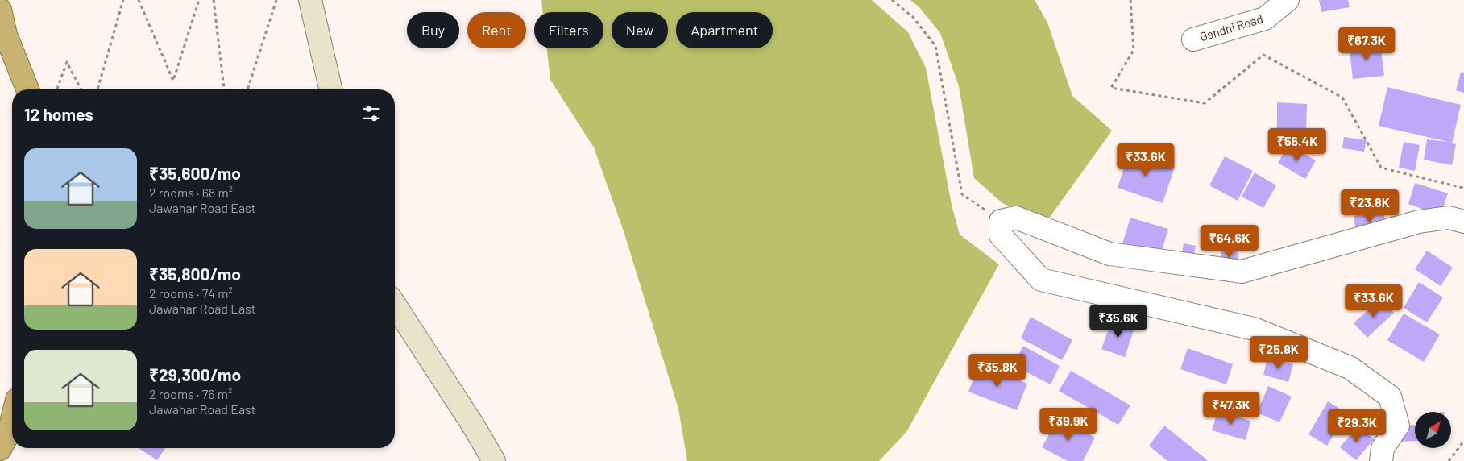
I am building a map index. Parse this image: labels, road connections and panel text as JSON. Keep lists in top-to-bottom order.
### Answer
{
  "streets": {
    "street": ["Gandhi Road"]
  },
  "north": "top right",
  "page": {
    "chip": [
      "Buy",
      "Rent",
      "Filters",
      "New",
      "Apartment"
    ],
    "price": [
      "₹67.3K",
      "₹56.4K",
      "₹33.6K",
      "₹23.8K",
      "₹64.6K",
      "₹33.6K",
      "₹35.6K",
      "₹25.8K",
      "₹35.8K",
      "₹47.3K",
      "₹39.9K",
      "₹29.3K"
    ],
    "heading": "12 homes",
    "list": [
      {
        "name": "₹35,600/mo",
        "note": "2 rooms · 68 m² · Jawahar Road East"
      },
      {
        "name": "₹35,800/mo",
        "note": "2 rooms · 74 m² · Jawahar Road East"
      },
      {
        "name": "₹29,300/mo",
        "note": "2 rooms · 76 m² · Jawahar Road East"
      }
    ]
  }
}
